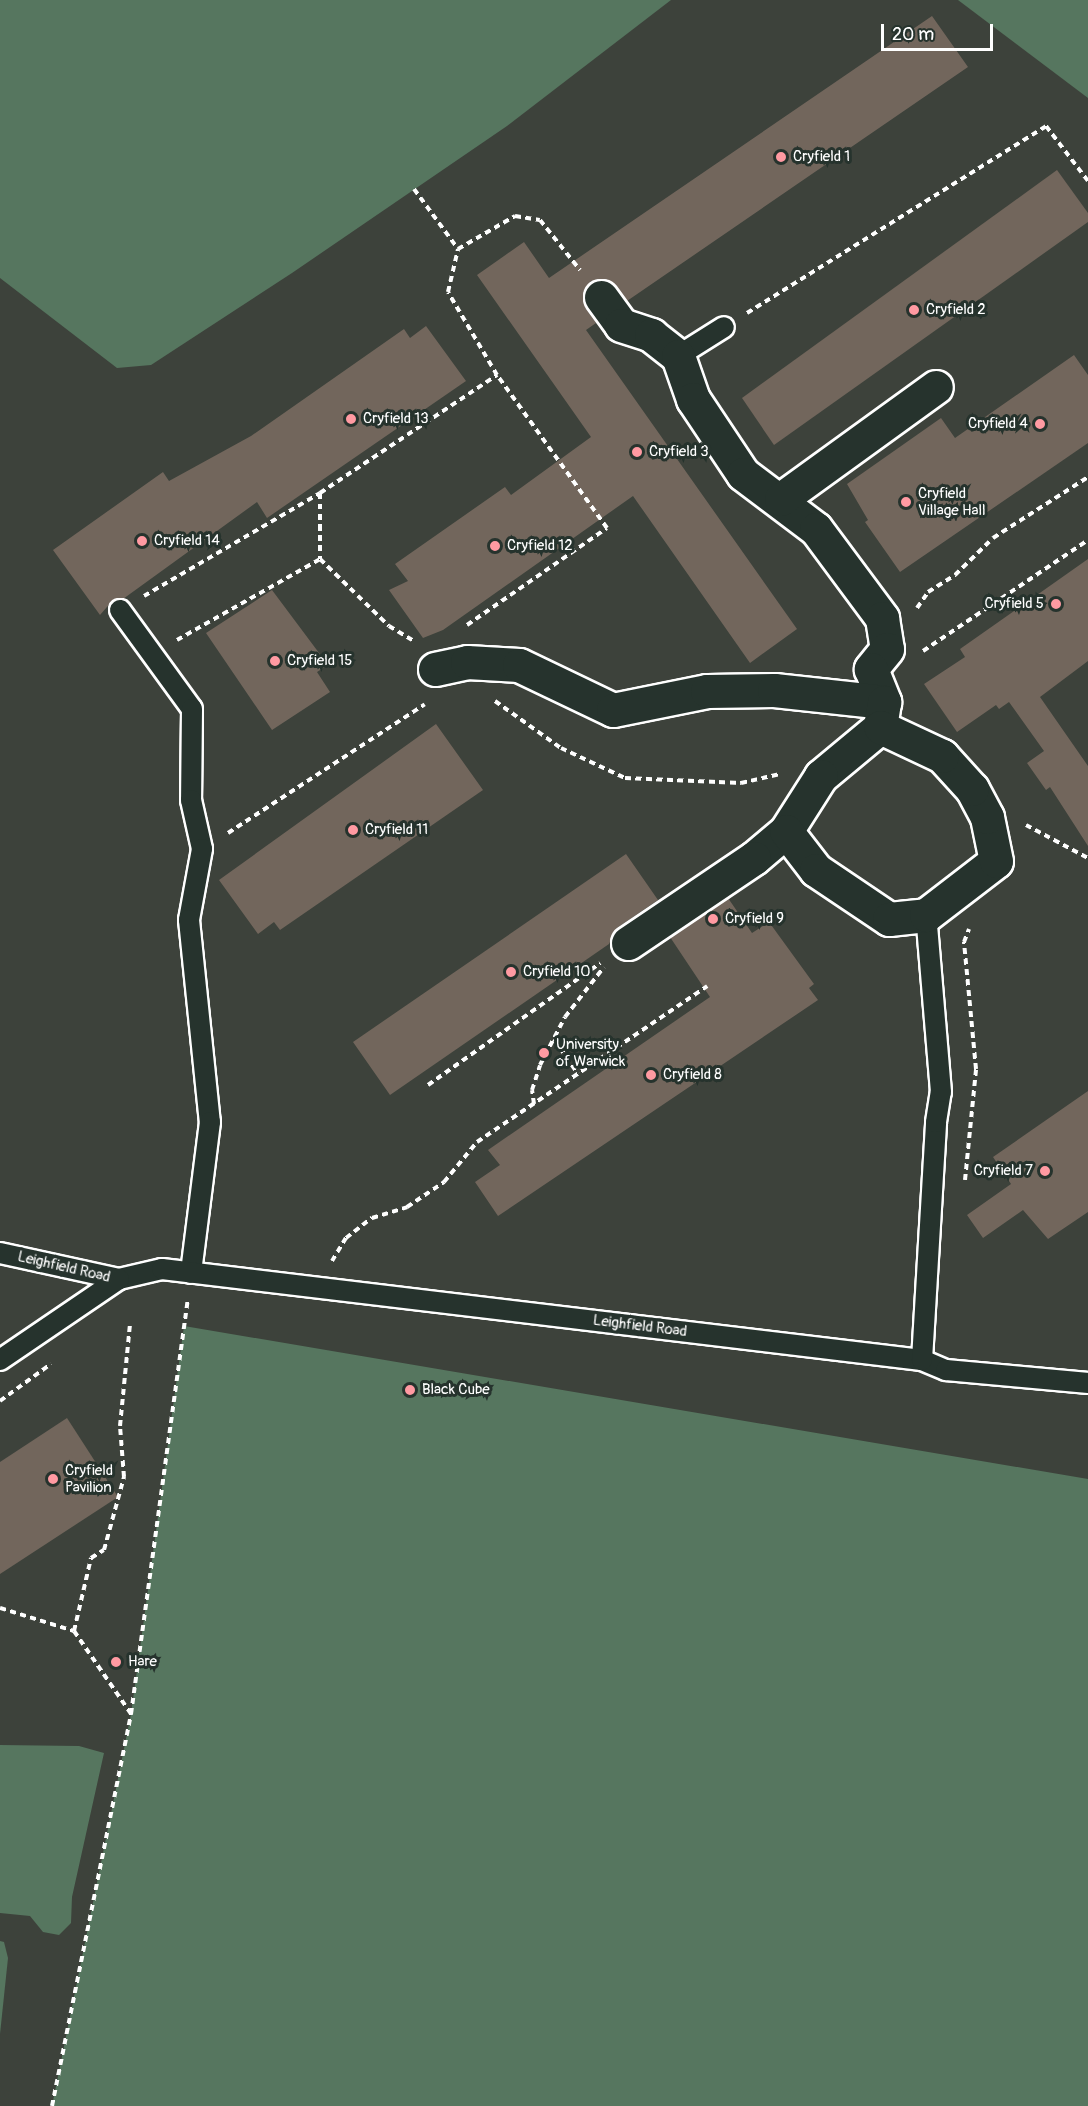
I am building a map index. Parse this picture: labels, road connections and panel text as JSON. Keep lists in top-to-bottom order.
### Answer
{
  "streets": {
    "lane": ["Leighfield Road"]
  },
  "places": [
    "Cryfield 1",
    "Cryfield 2",
    "Cryfield 13",
    "Cryfield 4",
    "Cryfield 3",
    "Cryfield Village Hall",
    "Cryfield 14",
    "Cryfield 12",
    "Cryfield 5",
    "Cryfield 15",
    "Cryfield 11",
    "Cryfield 9",
    "Cryfield 10",
    "University of Warwick",
    "Cryfield 8",
    "Cryfield 7",
    "Black Cube",
    "Cryfield Pavilion",
    "Hare"
  ],
  "scale_bar": "20 m"
}
